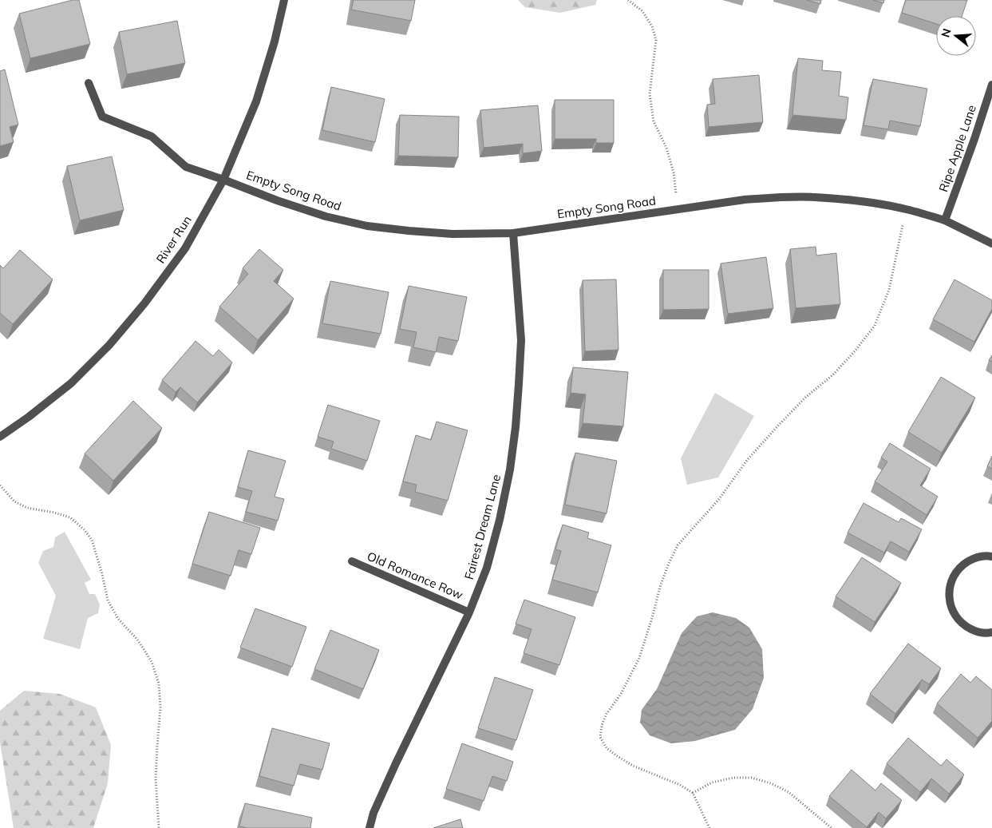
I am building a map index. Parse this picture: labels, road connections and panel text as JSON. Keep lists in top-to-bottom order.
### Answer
{
  "streets": {
    "street": [
      "Ripe Apple Lane",
      "Empty Song Road",
      "River Run",
      "Fairest Dream Lane",
      "Old Romance Row"
    ]
  },
  "crossings": [
    ["Ripe Apple Lane", "Empty Song Road"],
    ["Empty Song Road", "River Run"],
    ["Empty Song Road", "Fairest Dream Lane"],
    ["Fairest Dream Lane", "Old Romance Row"]
  ],
  "north": "left"
}
